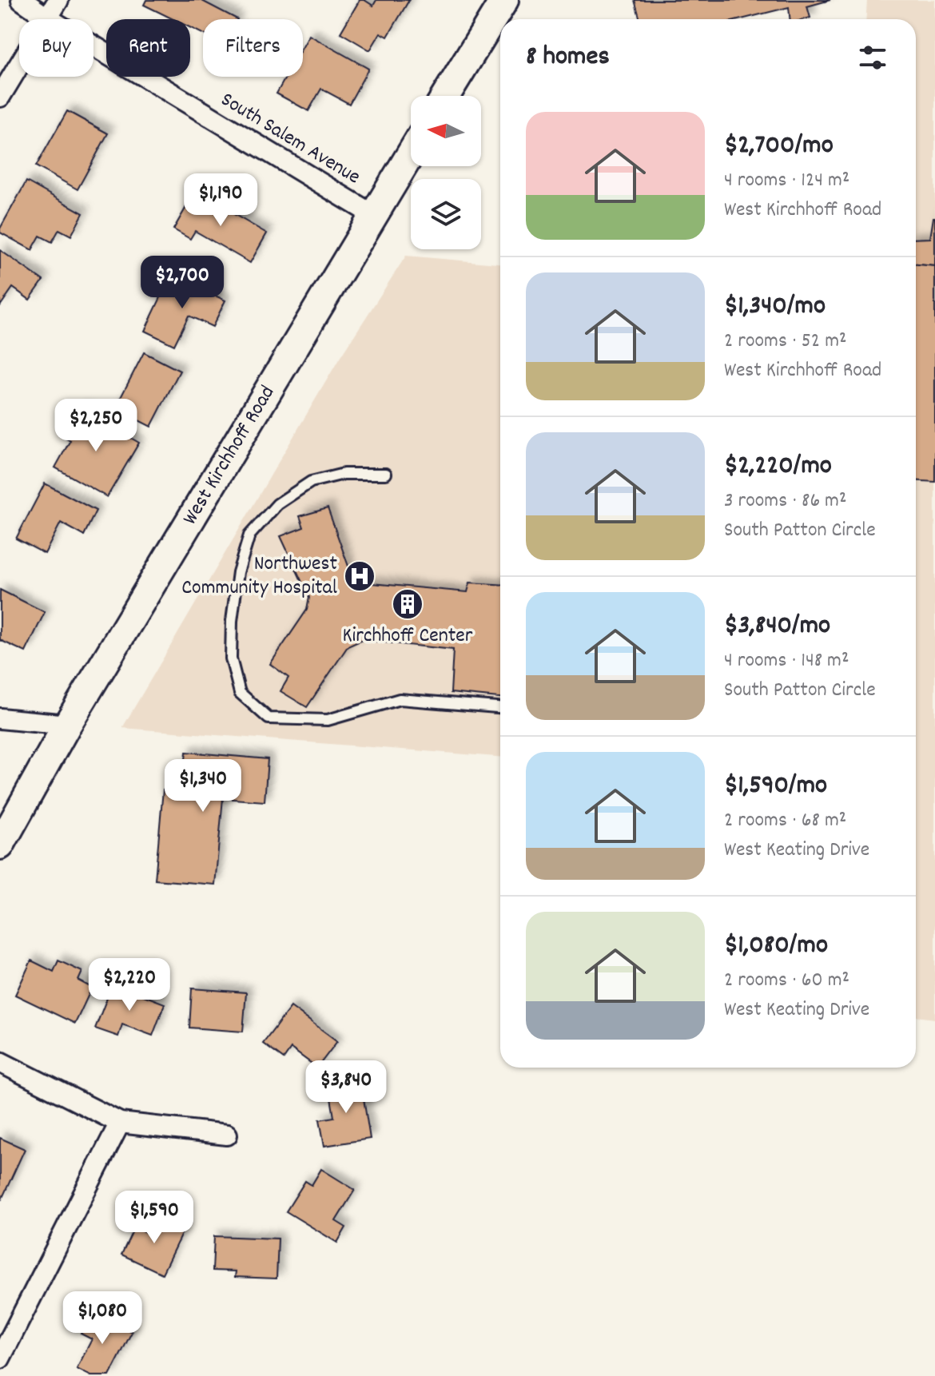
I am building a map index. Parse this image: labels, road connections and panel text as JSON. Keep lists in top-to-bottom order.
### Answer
{
  "streets": {
    "main road": ["West Kirchhoff Road"],
    "street": ["South Salem Avenue"]
  },
  "crossings": [
    ["South Salem Avenue", "West Kirchhoff Road"]
  ],
  "places": {
    "hospital": ["Northwest Community Hospital"],
    "building": ["Kirchhoff Center"]
  },
  "north": "left",
  "page": {
    "chip": ["Buy", "Rent", "Filters"],
    "heading": "8 homes",
    "list": [
      {
        "name": "$2,700/mo",
        "note": "4 rooms · 124 m² · West Kirchhoff Road"
      },
      {
        "name": "$1,340/mo",
        "note": "2 rooms · 52 m² · West Kirchhoff Road"
      },
      {
        "name": "$2,220/mo",
        "note": "3 rooms · 86 m² · South Patton Circle"
      },
      {
        "name": "$3,840/mo",
        "note": "4 rooms · 148 m² · South Patton Circle"
      },
      {
        "name": "$1,590/mo",
        "note": "2 rooms · 68 m² · West Keating Drive"
      },
      {
        "name": "$1,080/mo",
        "note": "2 rooms · 60 m² · West Keating Drive"
      }
    ],
    "price": [
      "$1,190",
      "$2,700",
      "$2,250",
      "$1,340",
      "$2,220",
      "$3,840",
      "$1,590",
      "$1,080"
    ]
  }
}
